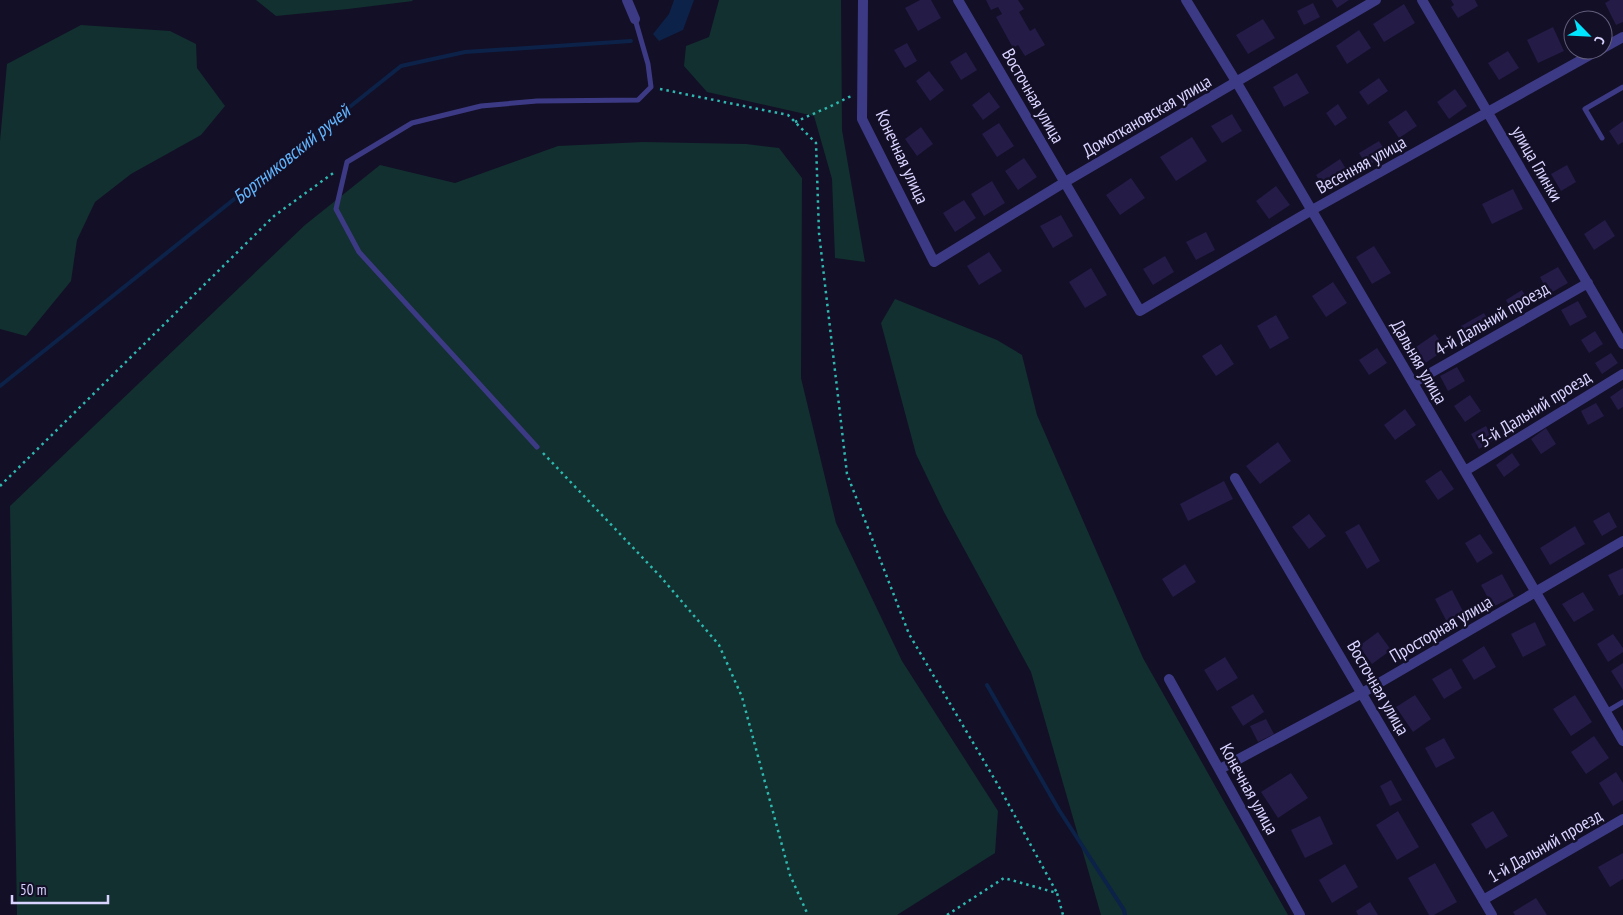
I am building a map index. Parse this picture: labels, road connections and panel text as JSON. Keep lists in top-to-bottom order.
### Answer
{
  "streets": {
    "street": [
      "Восточная улица",
      "Домоткановская улица",
      "Конечная улица",
      "улица Глинки",
      "Весенняя улица",
      "4-й Дальний проезд",
      "Дальняя улица",
      "3-й Дальний проезд",
      "Просторная улица",
      "1-й Дальний проезд"
    ]
  },
  "crossings": [
    ["Восточная улица", "Домоткановская улица"],
    ["Восточная улица", "Весенняя улица"],
    ["Восточная улица", "Просторная улица"],
    ["Восточная улица", "1-й Дальний проезд"],
    ["Домоткановская улица", "Конечная улица"],
    ["Домоткановская улица", "Дальняя улица"],
    ["Конечная улица", "Просторная улица"],
    ["улица Глинки", "Весенняя улица"],
    ["улица Глинки", "4-й Дальний проезд"],
    ["Весенняя улица", "Дальняя улица"],
    ["4-й Дальний проезд", "Дальняя улица"],
    ["Дальняя улица", "3-й Дальний проезд"],
    ["Дальняя улица", "Просторная улица"]
  ],
  "water": ["Бортниковский ручей"],
  "scale_bar": "50 m",
  "north": "bottom right"
}
